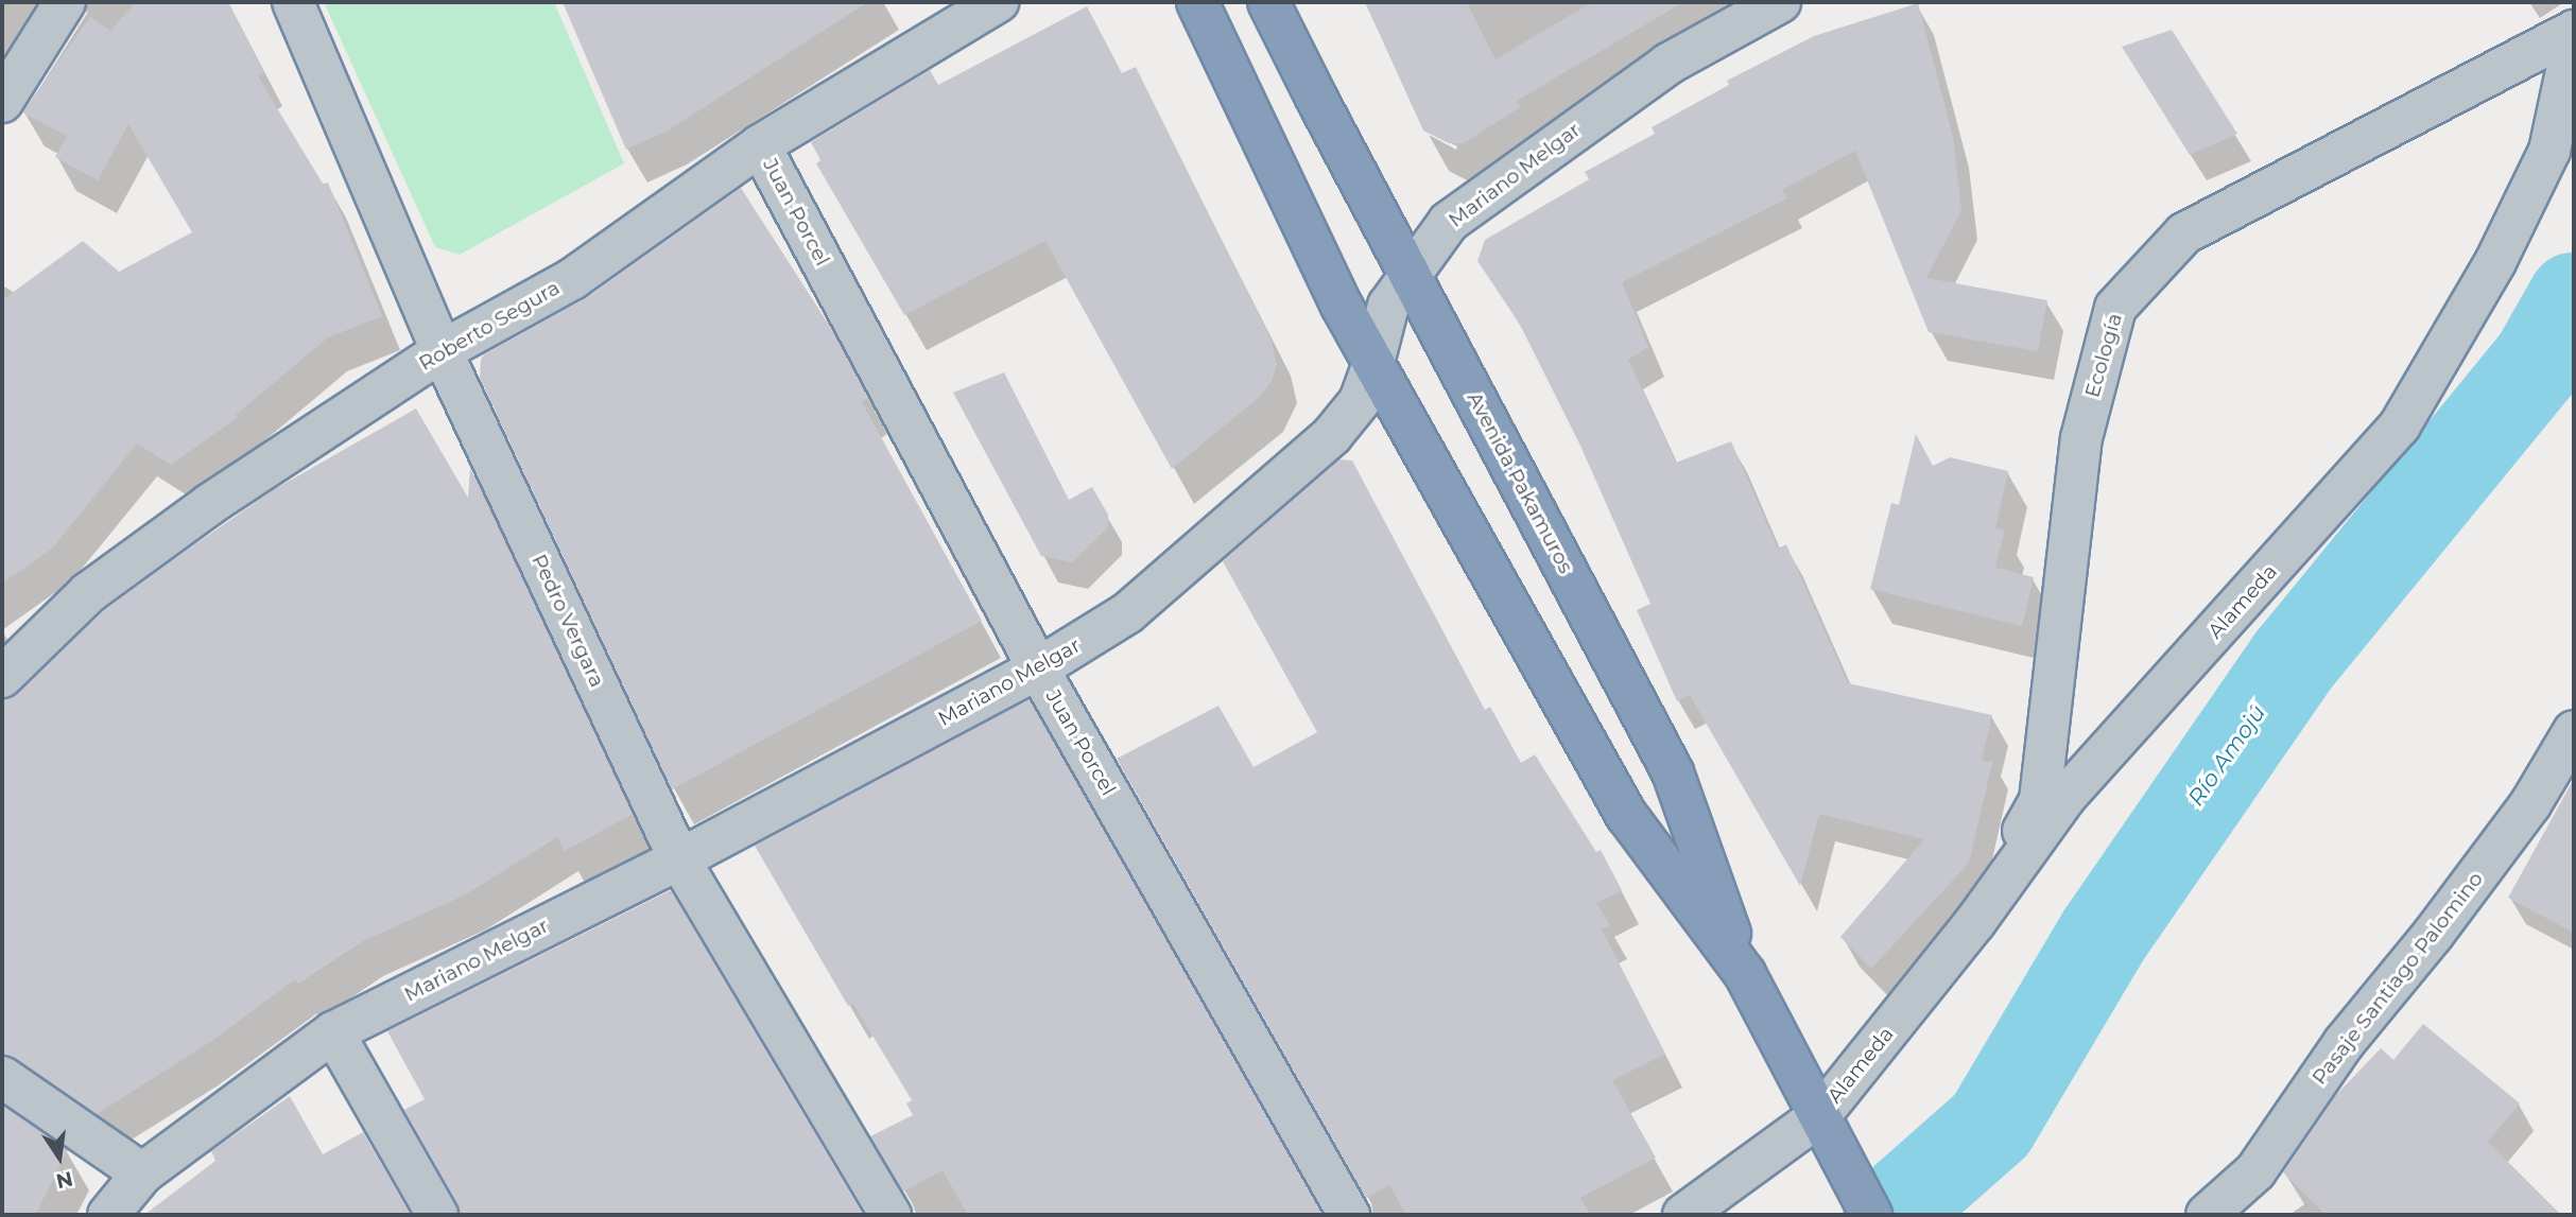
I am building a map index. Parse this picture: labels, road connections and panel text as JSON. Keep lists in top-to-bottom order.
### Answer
{
  "streets": {
    "highway": ["Avenida Pakamuros"],
    "street": [
      "Mariano Melgar",
      "Juan Porcel",
      "Roberto Segura",
      "Ecología",
      "Alameda",
      "Pedro Vergara",
      "Pasaje Santiago Palomino"
    ]
  },
  "crossings": [
    ["Mariano Melgar", "Juan Porcel"],
    ["Mariano Melgar", "Avenida Pakamuros"],
    ["Mariano Melgar", "Pedro Vergara"],
    ["Juan Porcel", "Roberto Segura"],
    ["Roberto Segura", "Pedro Vergara"],
    ["Ecología", "Alameda"]
  ],
  "water": ["Río Amojú"],
  "north": "bottom"
}
